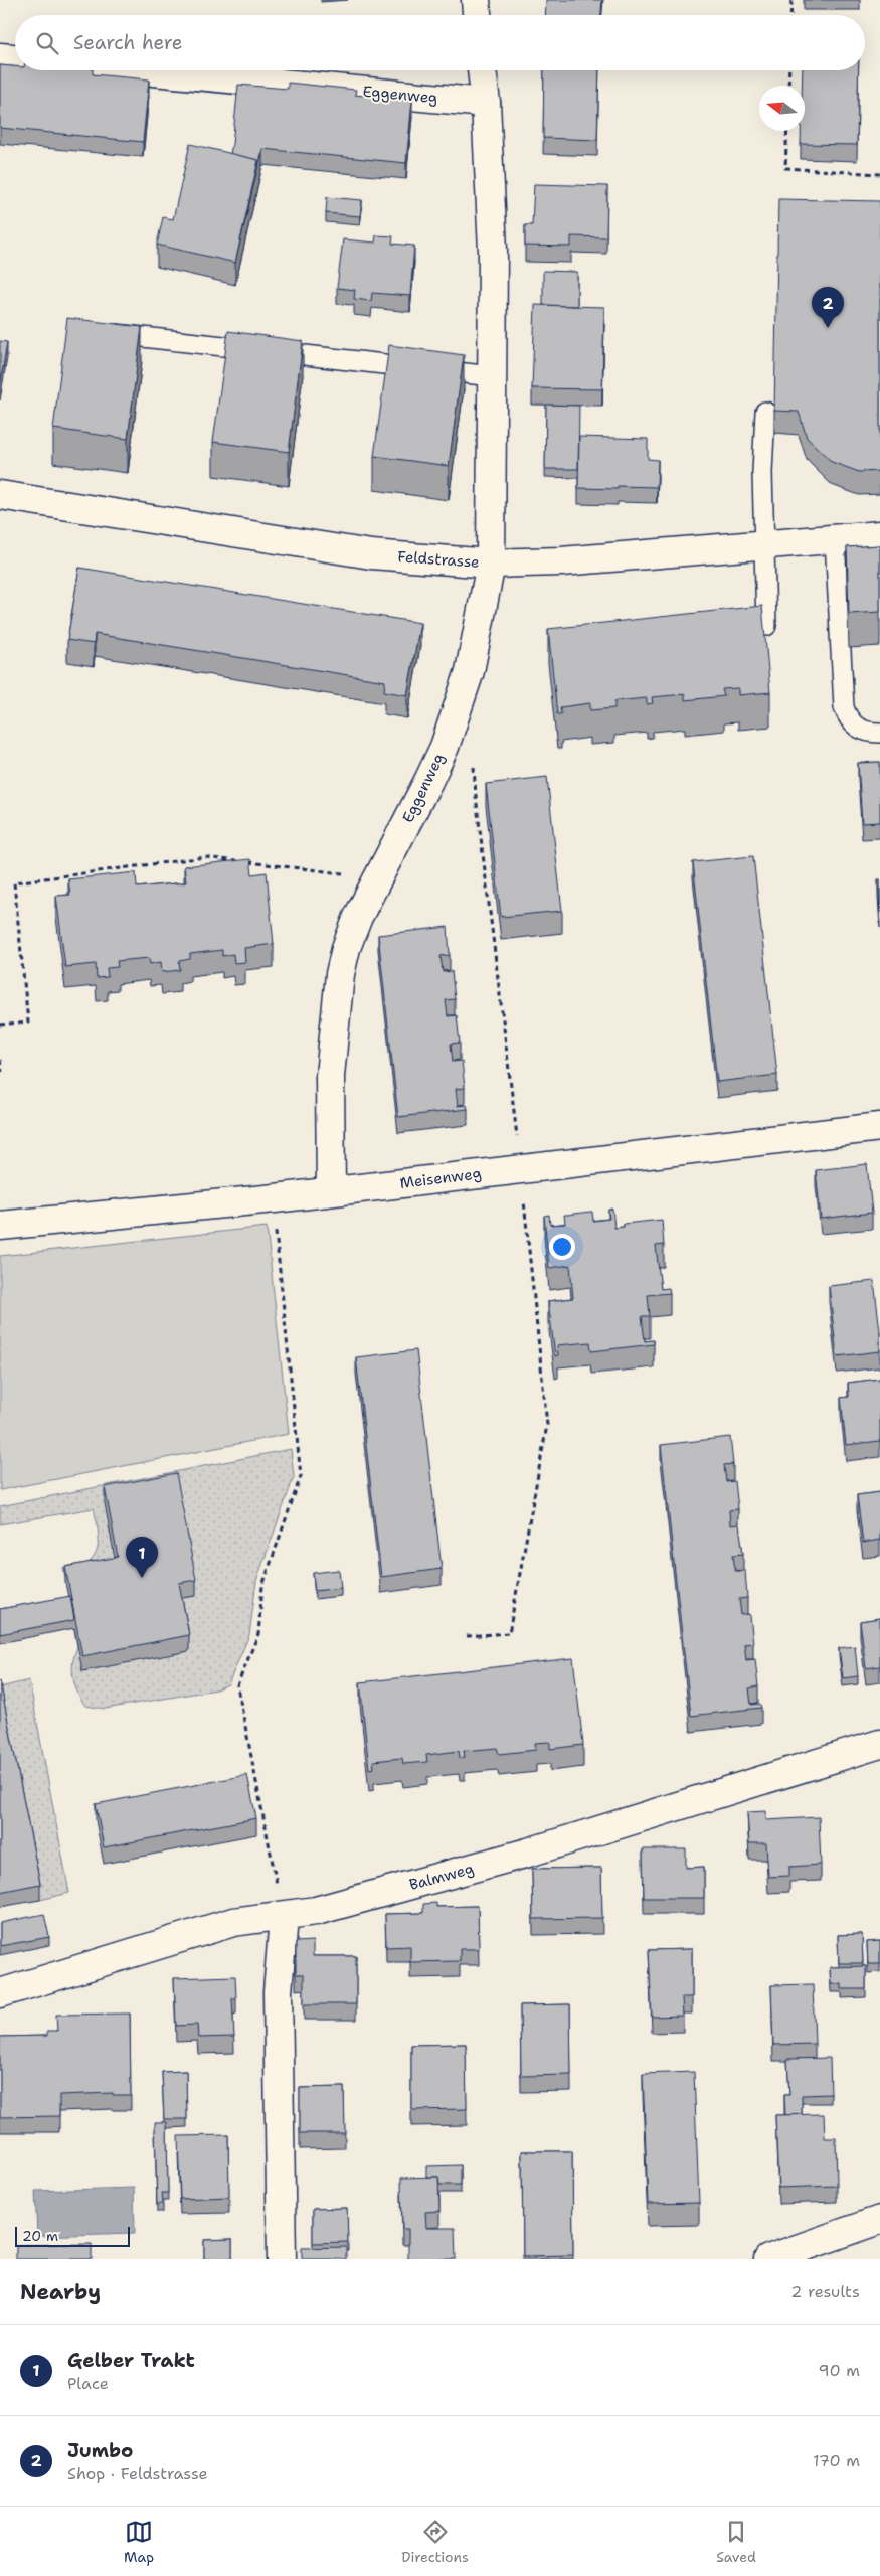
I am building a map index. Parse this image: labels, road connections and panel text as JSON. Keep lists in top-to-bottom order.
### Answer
{
  "streets": {
    "street": [
      "Eggenweg",
      "Feldstrasse",
      "Meisenweg",
      "Balmweg"
    ]
  },
  "crossings": [
    ["Eggenweg", "Feldstrasse"],
    ["Eggenweg", "Meisenweg"]
  ],
  "scale_bar": "20 m",
  "north": "left",
  "page": {
    "search": "Search here",
    "pins": ["2", "1"],
    "scale": "20 m",
    "heading": ["Nearby", "2 results"],
    "list": [
      {
        "mark": "1",
        "name": "Gelber Trakt",
        "note": "Place",
        "value": "90 m"
      },
      {
        "mark": "2",
        "name": "Jumbo",
        "note": "Shop · Feldstrasse",
        "value": "170 m"
      }
    ],
    "nav": ["Map", "Directions", "Saved"]
  }
}
